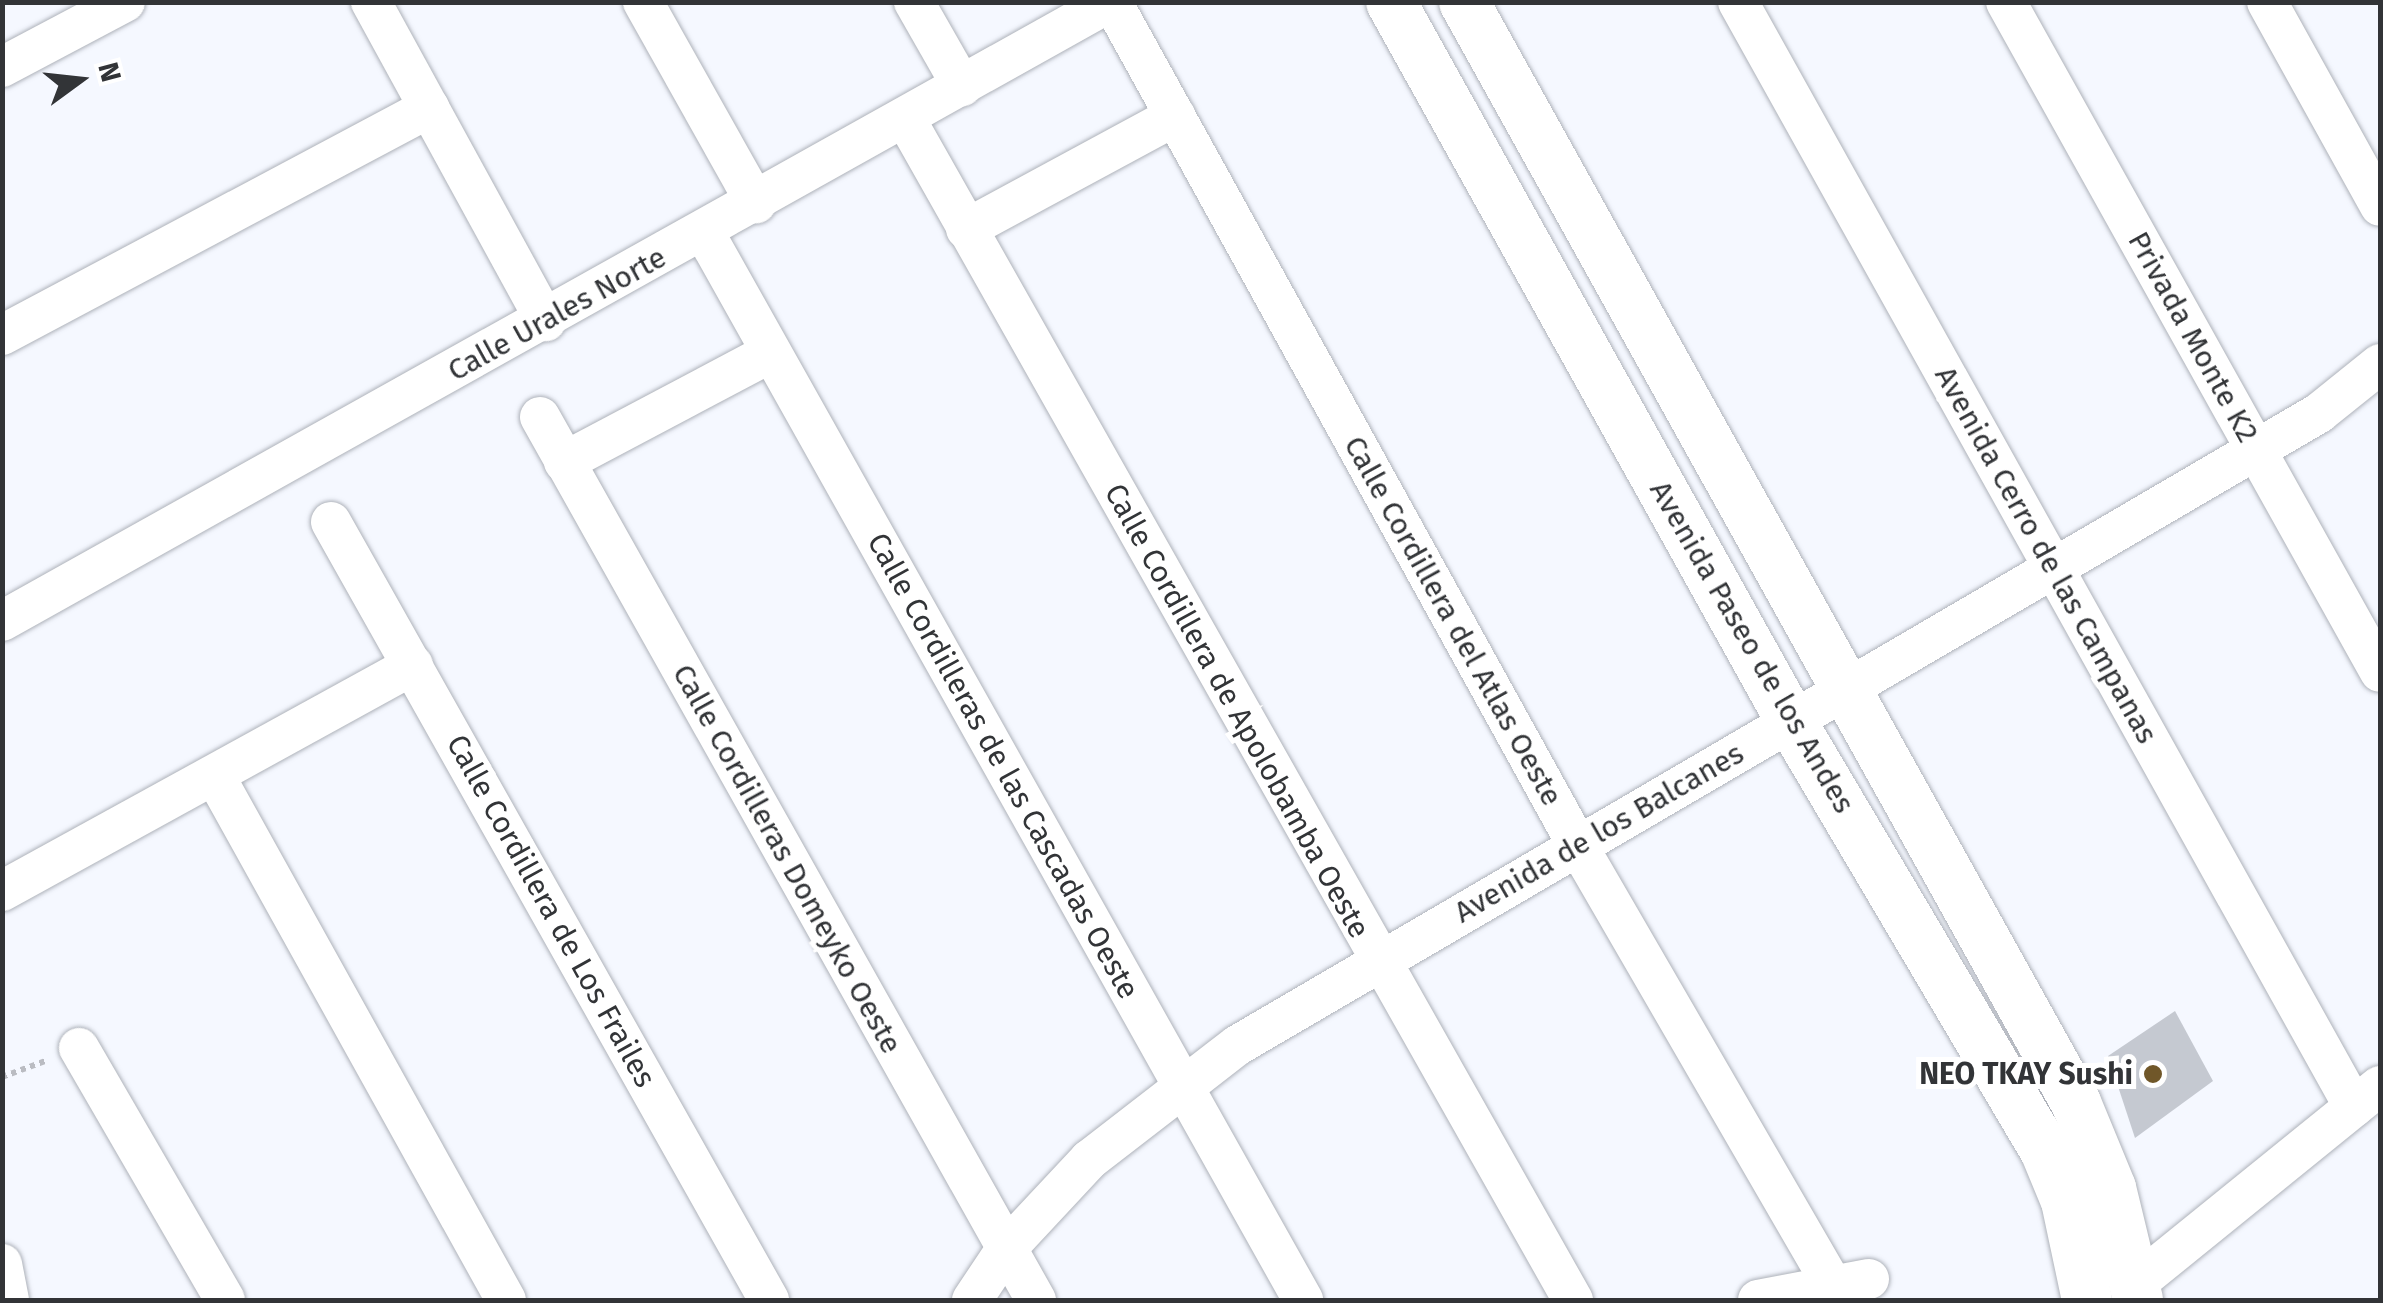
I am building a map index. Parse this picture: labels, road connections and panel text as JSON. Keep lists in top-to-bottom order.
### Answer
{
  "streets": {
    "street": [
      "Calle Urales Norte",
      "Privada Monte K2",
      "Avenida Cerro de las Campanas",
      "Calle Cordillera del Atlas Oeste",
      "Avenida Paseo de los Andes",
      "Calle Cordillera de Apolobamba Oeste",
      "Calle Cordilleras de las Cascadas Oeste",
      "Avenida de los Balcanes",
      "Calle Cordilleras Domeyko Oeste",
      "Calle Cordillera de Los Frailes"
    ]
  },
  "crossings": [
    ["Calle Urales Norte", "Calle Cordillera del Atlas Oeste"],
    ["Calle Urales Norte", "Calle Cordillera de Apolobamba Oeste"],
    ["Calle Urales Norte", "Calle Cordilleras de las Cascadas Oeste"],
    ["Privada Monte K2", "Avenida de los Balcanes"],
    ["Avenida Cerro de las Campanas", "Avenida de los Balcanes"],
    ["Calle Cordillera del Atlas Oeste", "Avenida de los Balcanes"],
    ["Avenida Paseo de los Andes", "Avenida de los Balcanes"],
    ["Calle Cordillera de Apolobamba Oeste", "Avenida de los Balcanes"],
    ["Calle Cordilleras de las Cascadas Oeste", "Avenida de los Balcanes"],
    ["Avenida de los Balcanes", "Calle Cordilleras Domeyko Oeste"]
  ],
  "places": ["NEO TKAY Sushi"],
  "north": "right"
}
